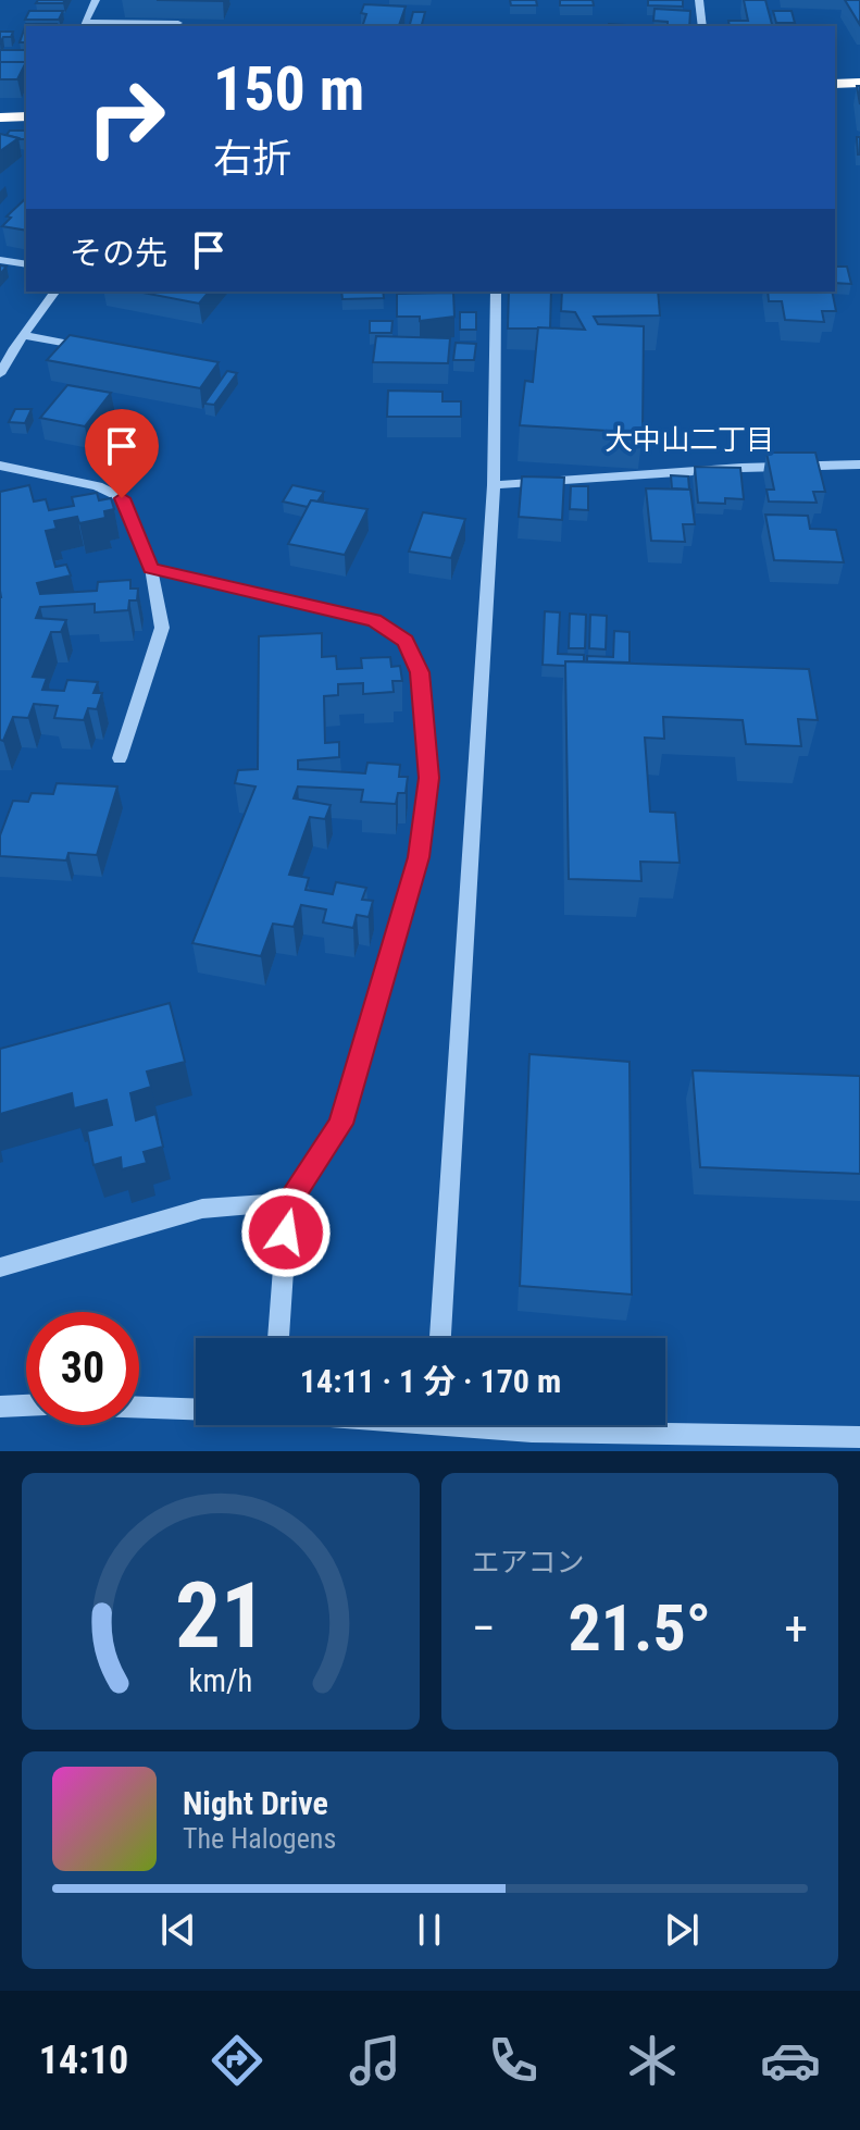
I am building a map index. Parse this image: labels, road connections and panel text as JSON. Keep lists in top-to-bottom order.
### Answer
{
  "districts": ["大中山二丁目"],
  "page": {
    "turn": ["150 m", "右折"],
    "then": "その先",
    "limit": "30",
    "trip": "14:11 · 1 分 · 170 m",
    "tile": "エアコン",
    "heat": ["−", "21.5°", "+"],
    "song": ["Night Drive", "The Halogens"],
    "tabs": "14:10",
    "gauge": ["21", "km/h"]
  }
}
